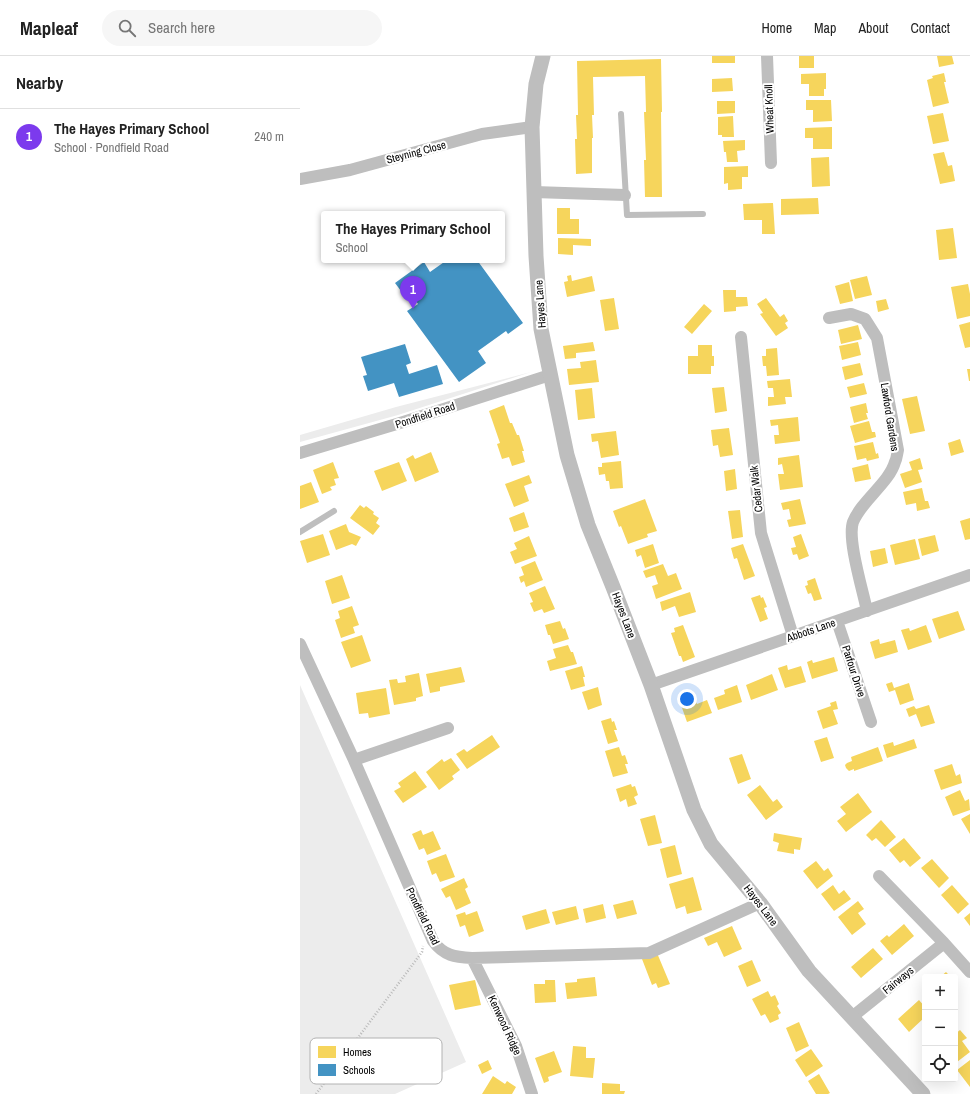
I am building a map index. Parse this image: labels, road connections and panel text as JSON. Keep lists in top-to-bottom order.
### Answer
{
  "streets": {
    "street": [
      "Wheat Knoll",
      "Steyning Close",
      "Hayes Lane",
      "Pondfield Road",
      "Lawford Gardens",
      "Cedar Walk",
      "Abbots Lane",
      "Parfour Drive",
      "Fairways",
      "Kenwood Ridge"
    ]
  },
  "crossings": [
    ["Steyning Close", "Hayes Lane"],
    ["Hayes Lane", "Pondfield Road"],
    ["Hayes Lane", "Abbots Lane"],
    ["Hayes Lane", "Fairways"],
    ["Pondfield Road", "Kenwood Ridge"],
    ["Lawford Gardens", "Abbots Lane"],
    ["Cedar Walk", "Abbots Lane"],
    ["Abbots Lane", "Parfour Drive"]
  ],
  "legend": ["Homes", "Schools"],
  "page": {
    "header": "Mapleaf",
    "search": "Search here",
    "nav": [
      "Home",
      "Map",
      "About",
      "Contact"
    ],
    "heading": "Nearby",
    "list": [
      {
        "mark": "1",
        "name": "The Hayes Primary School",
        "note": "School · Pondfield Road",
        "value": "240 m"
      }
    ],
    "popup": ["The Hayes Primary School", "School"],
    "pins": "1",
    "map_buttons": ["+", "−"]
  }
}
